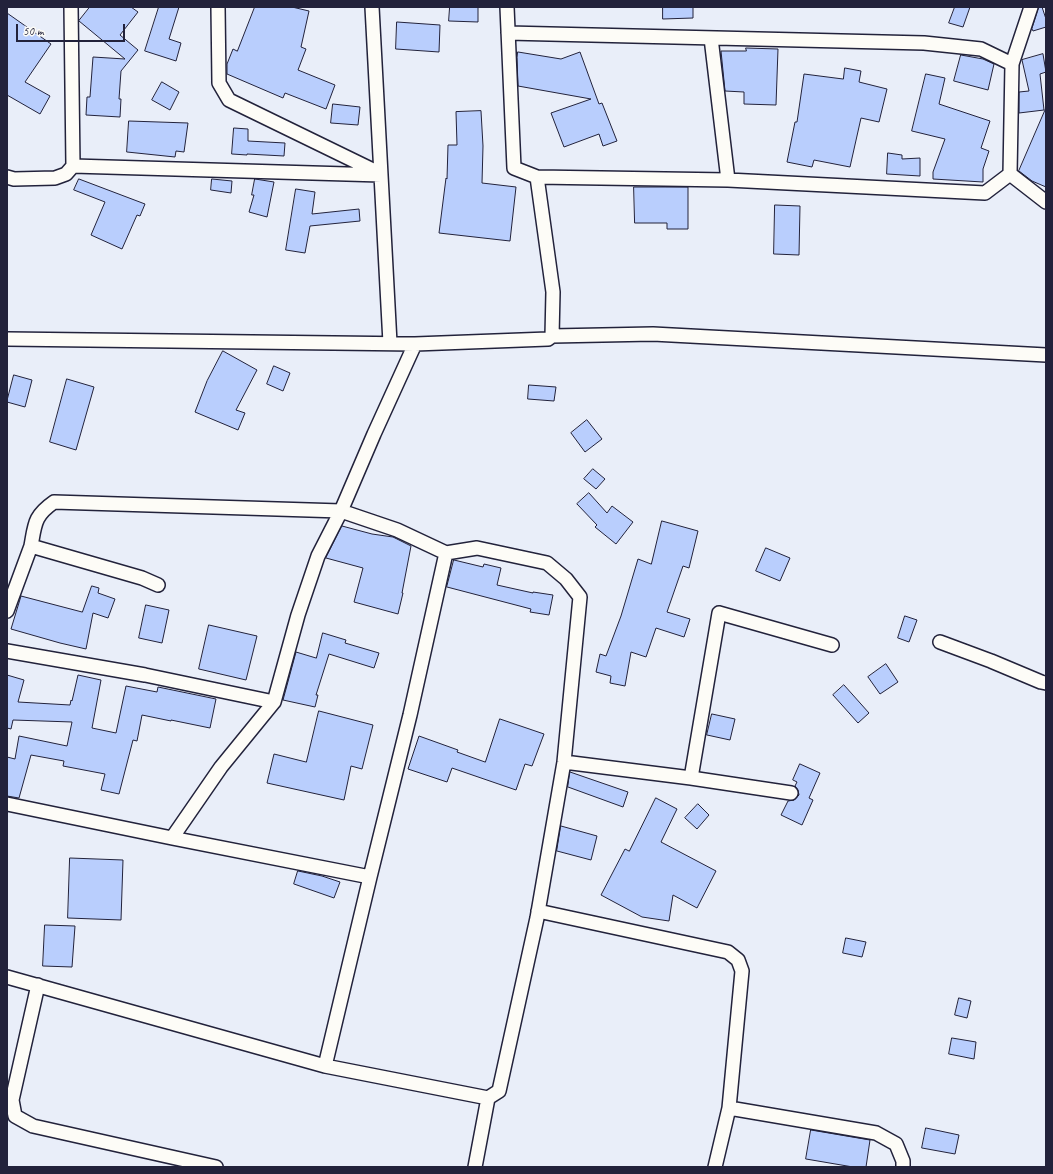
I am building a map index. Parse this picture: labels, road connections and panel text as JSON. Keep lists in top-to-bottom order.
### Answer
{
  "scale_bar": "50 m"
}
